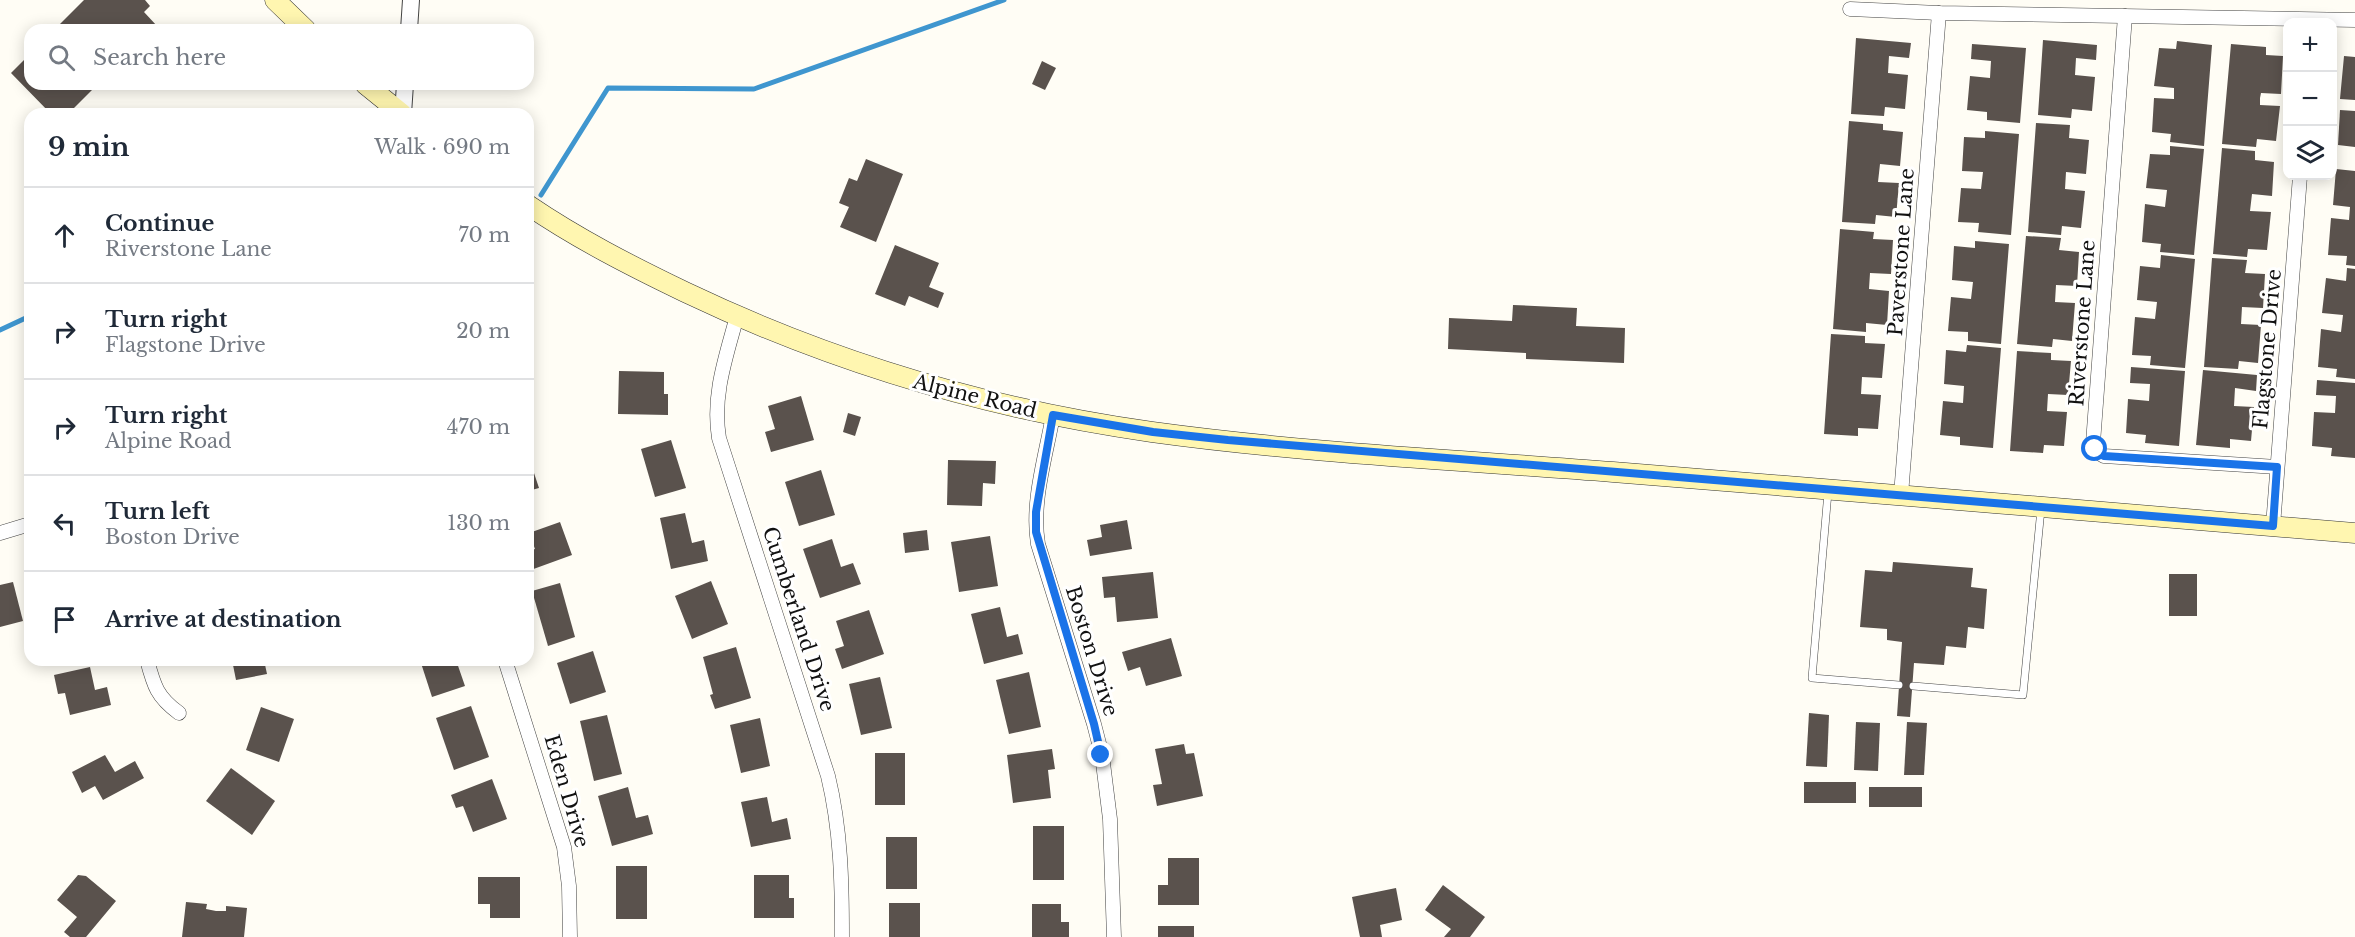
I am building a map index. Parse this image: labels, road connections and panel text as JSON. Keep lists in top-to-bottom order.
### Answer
{
  "streets": {
    "main road": ["Alpine Road"],
    "street": [
      "Paverstone Lane",
      "Riverstone Lane",
      "Flagstone Drive",
      "Cumberland Drive",
      "Boston Drive",
      "Eden Drive"
    ]
  },
  "crossings": [
    ["Paverstone Lane", "Alpine Road"],
    ["Riverstone Lane", "Flagstone Drive"],
    ["Flagstone Drive", "Alpine Road"],
    ["Alpine Road", "Cumberland Drive"],
    ["Alpine Road", "Boston Drive"]
  ],
  "page": {
    "map_buttons": ["+", "−"],
    "search": "Search here",
    "heading": ["9 min", "Walk · 690 m"],
    "list": [
      ["Continue", "Riverstone Lane", "70 m"],
      ["Turn right", "Flagstone Drive", "20 m"],
      ["Turn right", "Alpine Road", "470 m"],
      ["Turn left", "Boston Drive", "130 m"],
      "Arrive at destination"
    ]
  }
}
